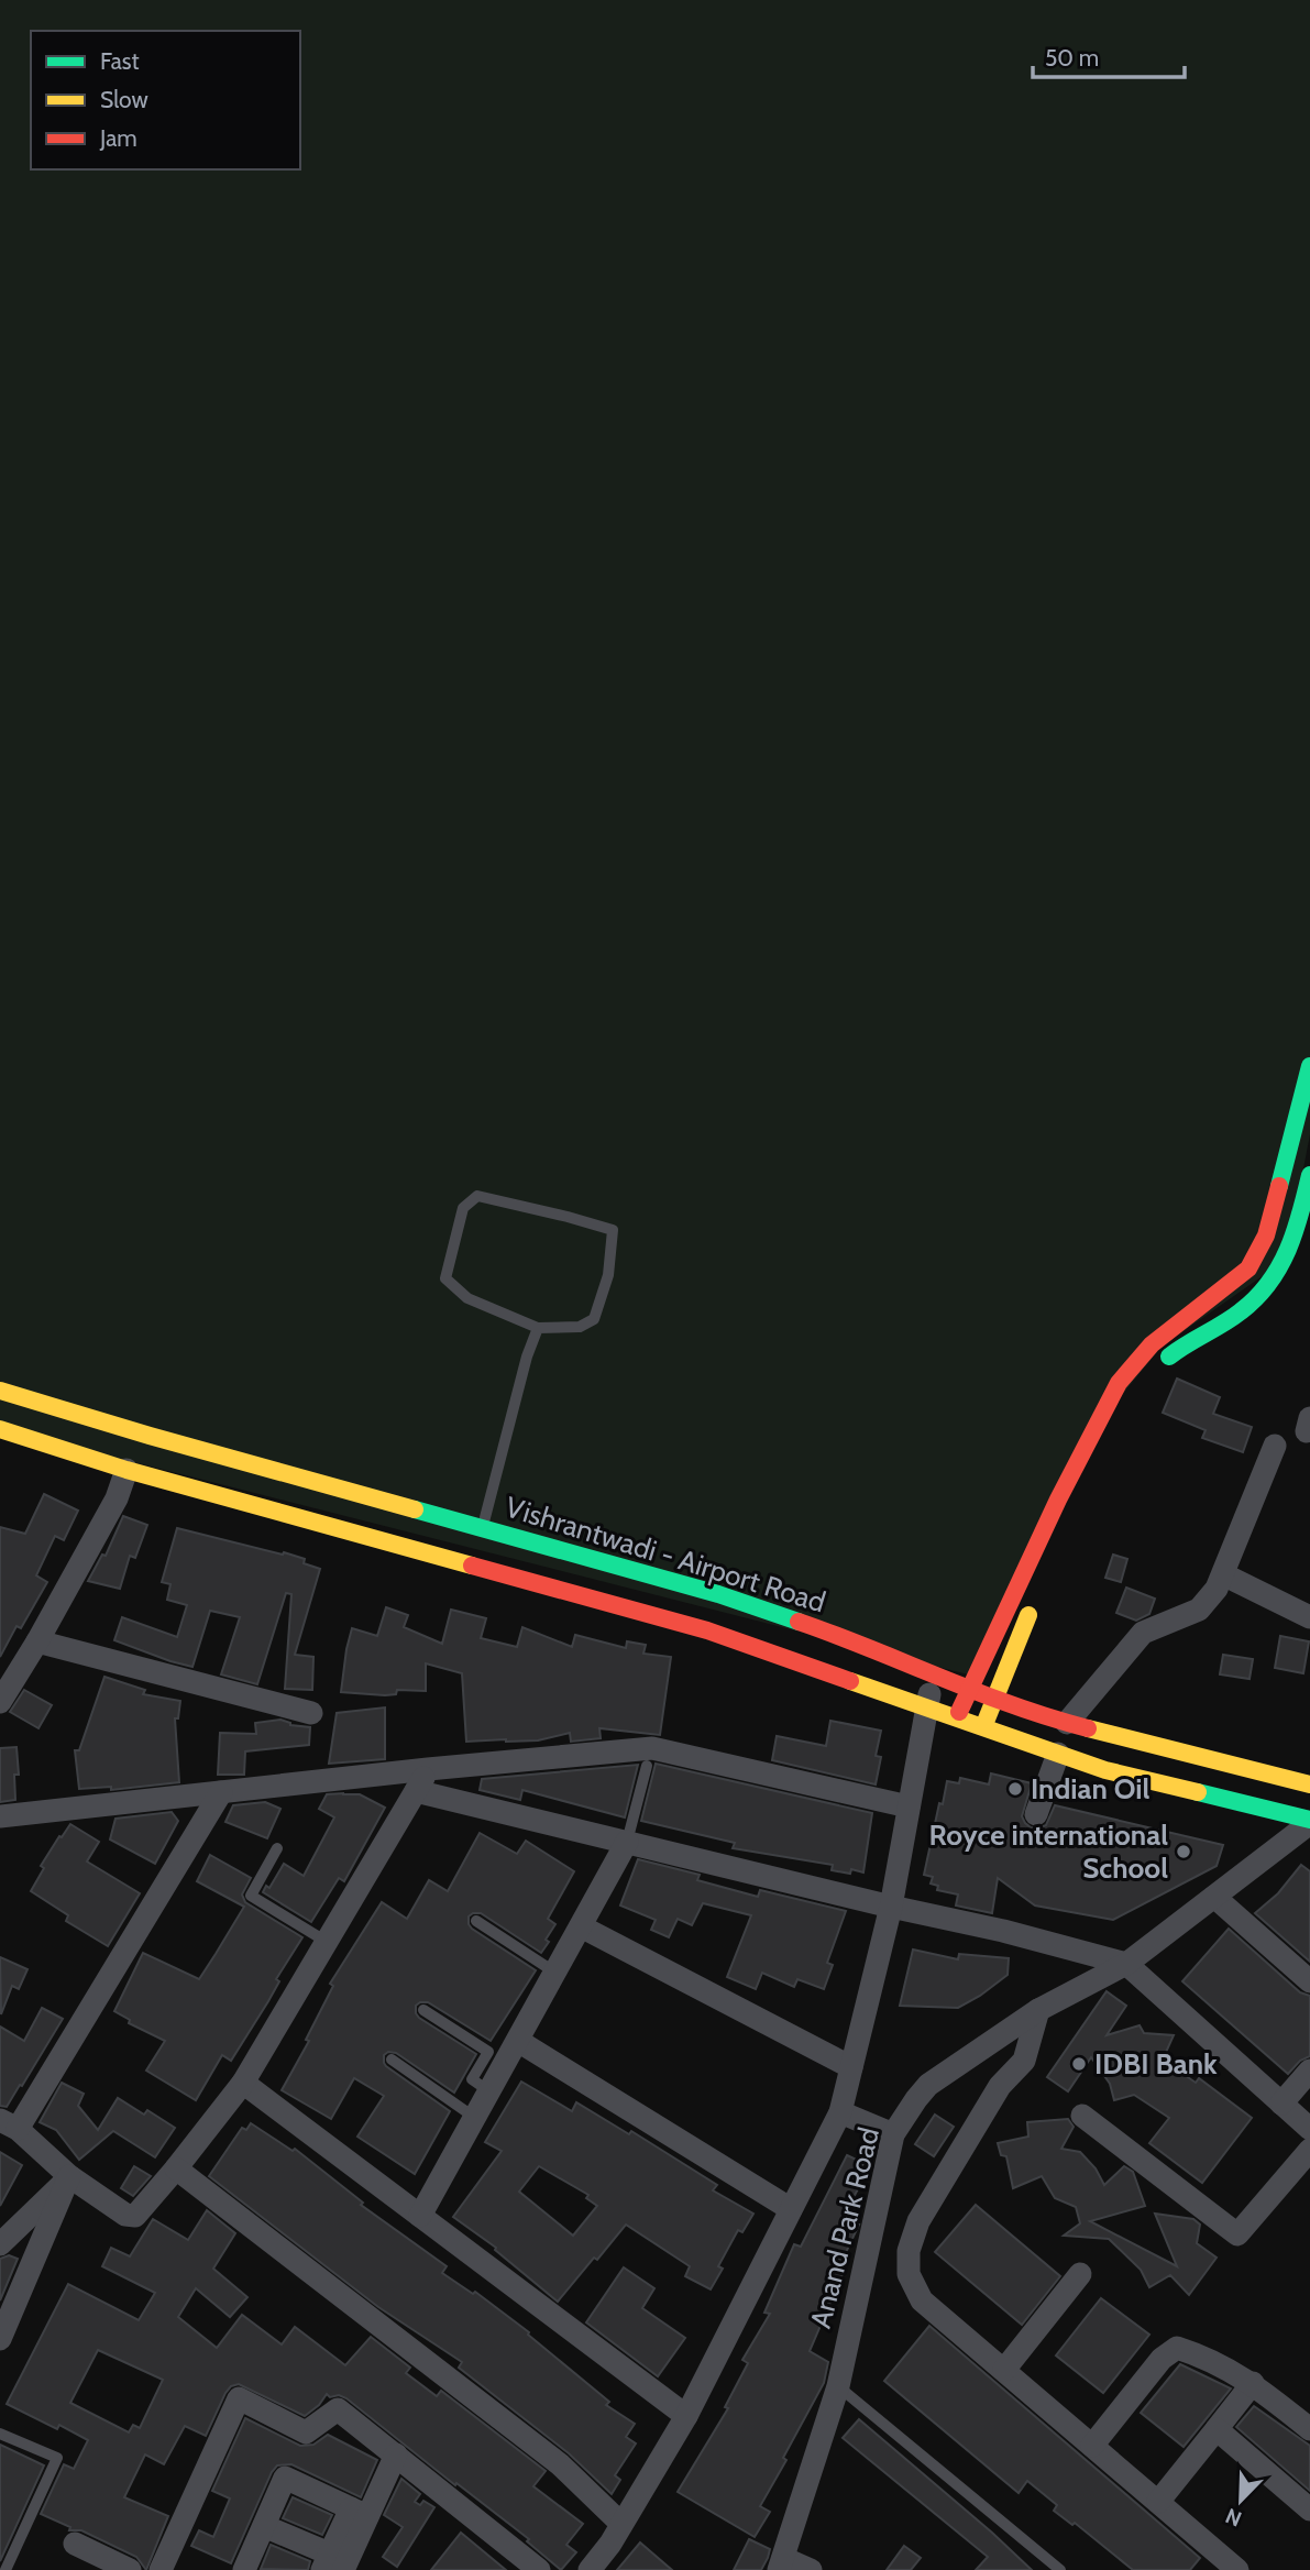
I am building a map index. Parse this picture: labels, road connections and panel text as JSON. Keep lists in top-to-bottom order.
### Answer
{
  "streets": {
    "main road": ["Vishrantwadi - Airport Road"],
    "street": ["Anand Park Road"]
  },
  "crossings": [
    ["Vishrantwadi - Airport Road", "Anand Park Road"]
  ],
  "places": ["Indian Oil", "Royce international School", "IDBI Bank"],
  "legend": ["Fast", "Slow", "Jam"],
  "scale_bar": "50 m",
  "north": "bottom left"
}
